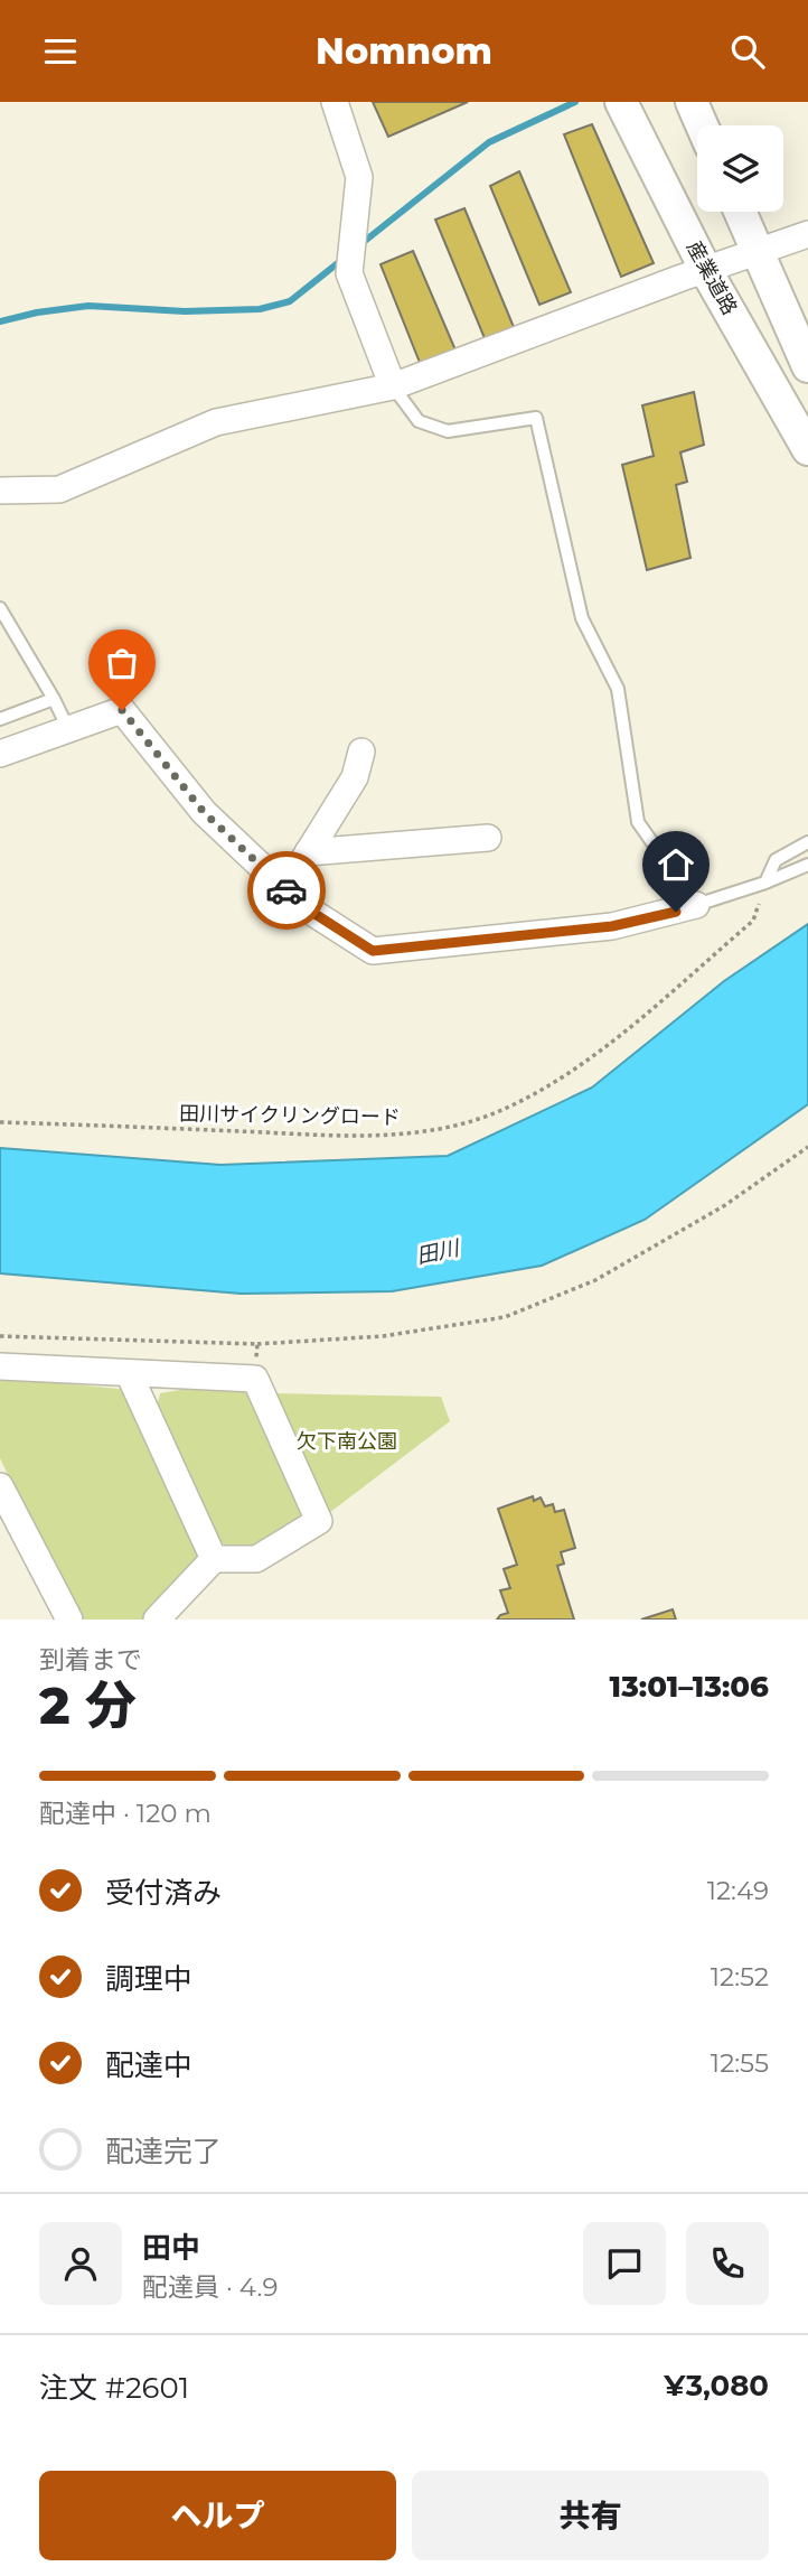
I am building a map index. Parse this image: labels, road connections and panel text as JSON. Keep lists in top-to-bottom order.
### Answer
{
  "streets": {
    "street": ["産業道路"],
    "path": ["田川サイクリングロード"]
  },
  "water": ["田川"],
  "parks": ["欠下南公園"],
  "page": {
    "header": "Nomnom",
    "heading": ["2 分", "到着まで", "13:01–13:06"],
    "panel": [
      "田中",
      "配達員 · 4.9",
      "注文 #2601",
      "¥3,080"
    ],
    "bar": "配達中 · 120 m",
    "list": [
      ["受付済み", "12:49"],
      ["調理中", "12:52"],
      ["配達中", "12:55"],
      "配達完了"
    ],
    "buttons": ["ヘルプ", "共有"]
  }
}
